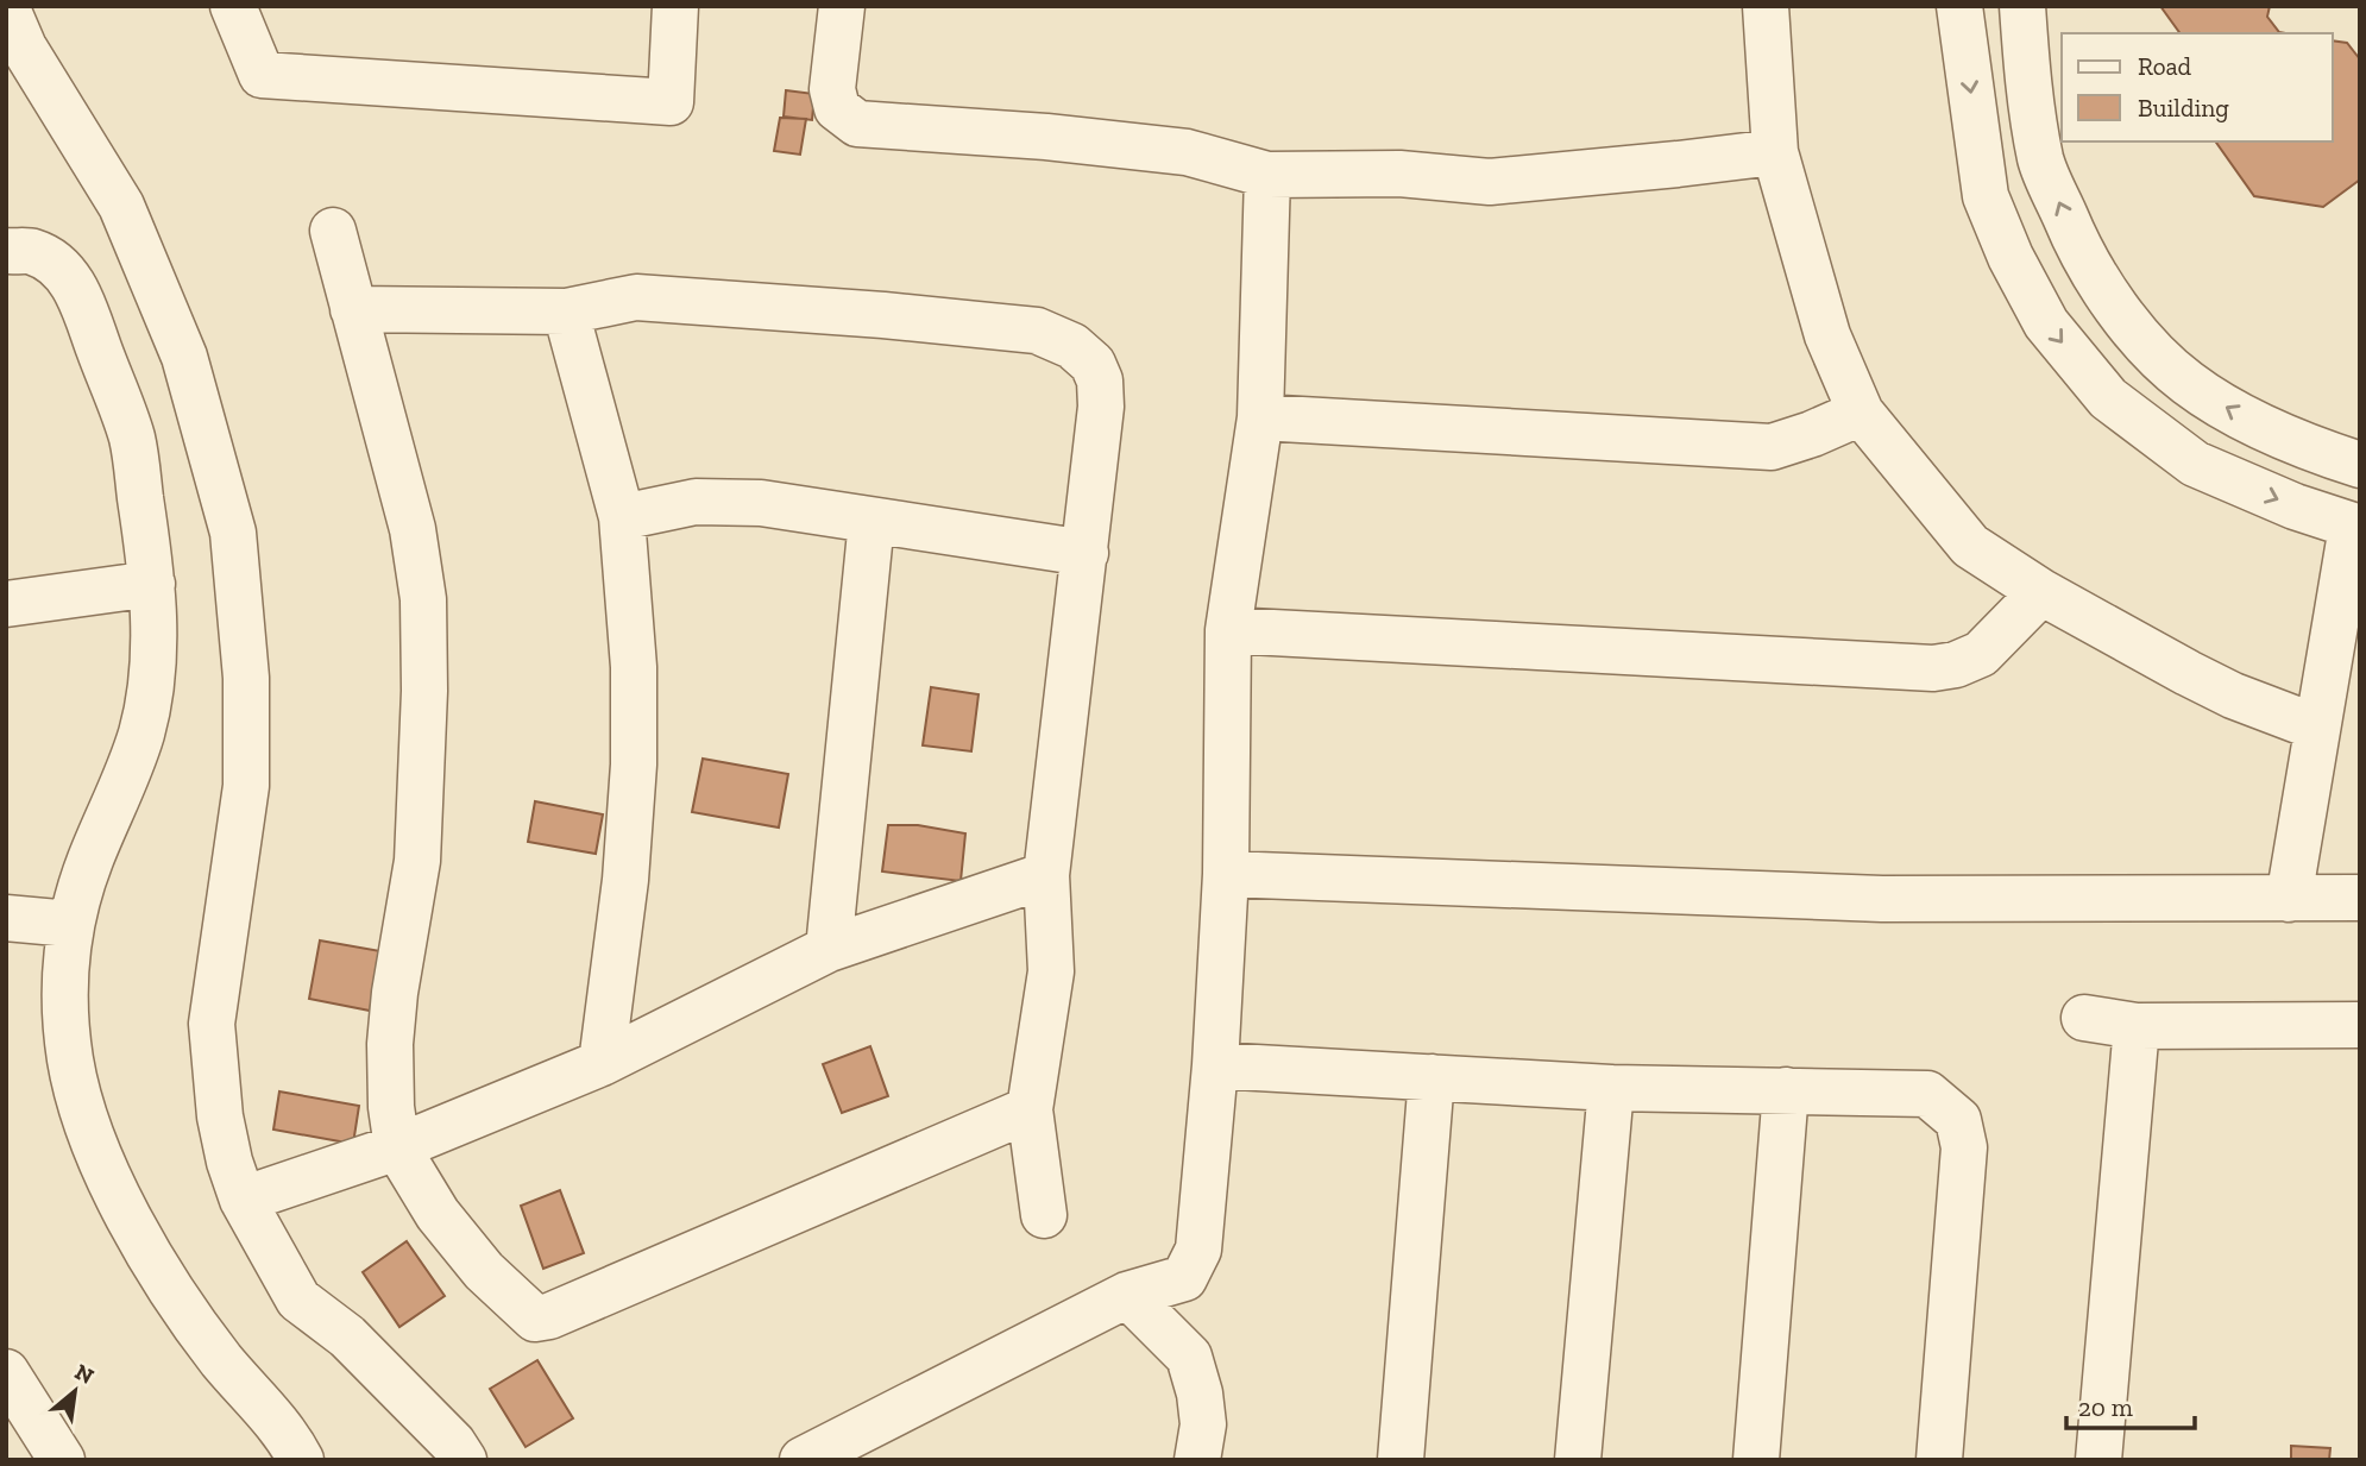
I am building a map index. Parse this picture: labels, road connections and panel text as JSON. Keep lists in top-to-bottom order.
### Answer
{
  "legend": ["Road", "Building"],
  "scale_bar": "20 m",
  "north": "top right"
}
